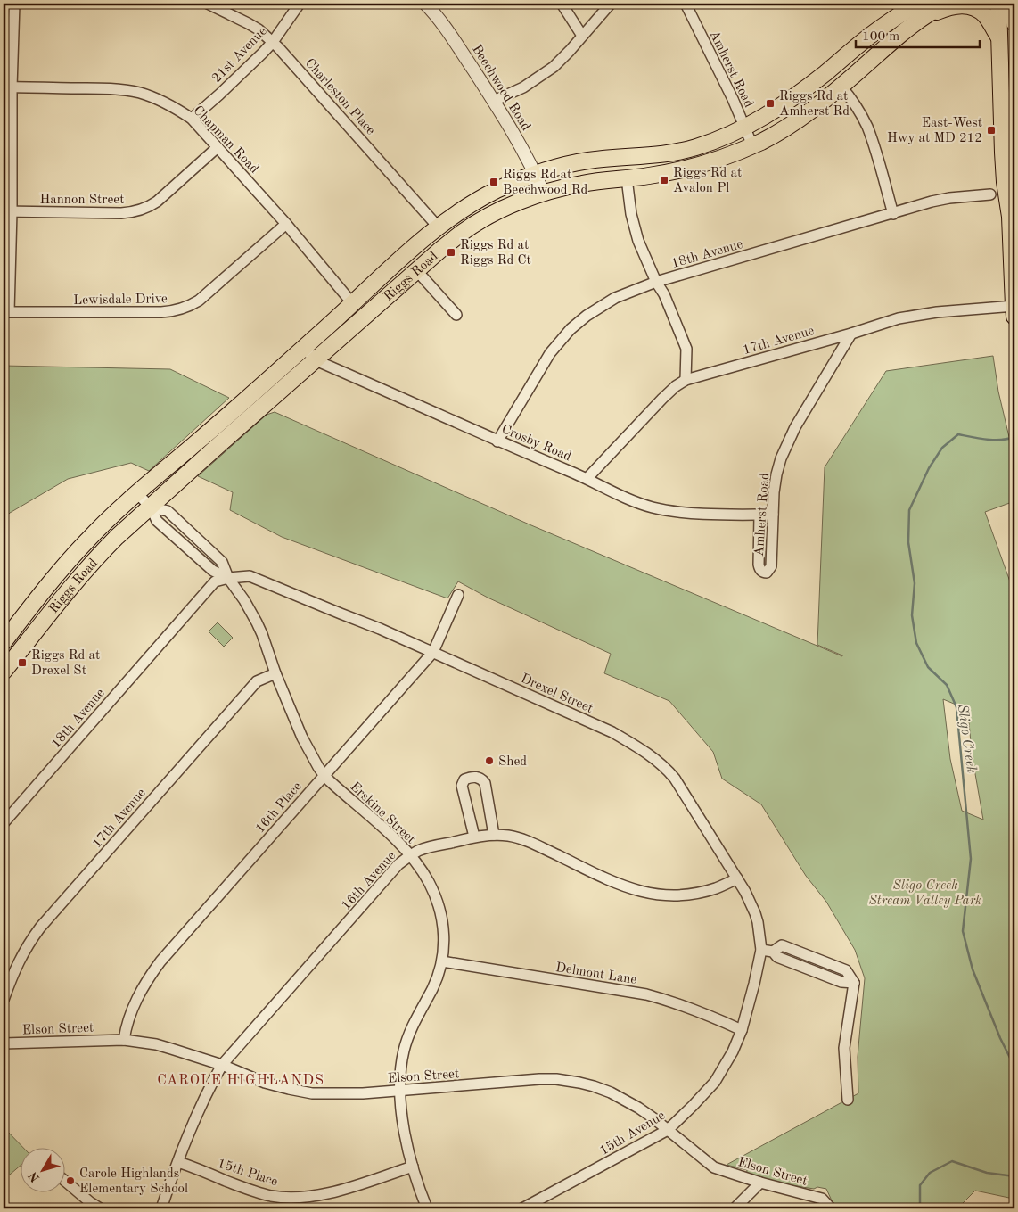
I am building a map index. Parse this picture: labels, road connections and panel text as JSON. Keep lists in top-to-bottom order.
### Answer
{
  "streets": {
    "main road": ["Riggs Road"],
    "street": [
      "21st Avenue",
      "Amherst Road",
      "Beechwood Road",
      "Charleston Place",
      "Chapman Road",
      "Hannon Street",
      "18th Avenue",
      "Lewisdale Drive",
      "17th Avenue",
      "Crosby Road",
      "Drexel Street",
      "16th Place",
      "Erskine Street",
      "16th Avenue",
      "Delmont Lane",
      "Elson Street",
      "15th Avenue",
      "15th Place"
    ]
  },
  "crossings": [
    ["21st Avenue", "Charleston Place"],
    ["21st Avenue", "Chapman Road"],
    ["Amherst Road", "Riggs Road"],
    ["Amherst Road", "17th Avenue"],
    ["Amherst Road", "Crosby Road"],
    ["Beechwood Road", "Riggs Road"],
    ["Charleston Place", "Riggs Road"],
    ["Chapman Road", "Hannon Street"],
    ["Chapman Road", "Riggs Road"],
    ["Chapman Road", "Lewisdale Drive"],
    ["18th Avenue", "Crosby Road"],
    ["18th Avenue", "Drexel Street"],
    ["18th Avenue", "Erskine Street"],
    ["Riggs Road", "Crosby Road"],
    ["17th Avenue", "Crosby Road"],
    ["17th Avenue", "Erskine Street"],
    ["Drexel Street", "16th Place"],
    ["Drexel Street", "Erskine Street"],
    ["Drexel Street", "16th Avenue"],
    ["Drexel Street", "15th Avenue"],
    ["16th Place", "Erskine Street"],
    ["16th Place", "Elson Street"],
    ["Erskine Street", "16th Avenue"],
    ["Erskine Street", "Delmont Lane"],
    ["Erskine Street", "Elson Street"],
    ["Erskine Street", "15th Place"],
    ["16th Avenue", "Elson Street"],
    ["16th Avenue", "15th Place"],
    ["Delmont Lane", "15th Avenue"],
    ["Elson Street", "15th Avenue"]
  ],
  "districts": ["CAROLE HIGHLANDS"],
  "water": ["Sligo Creek"],
  "parks": ["Sligo Creek Stream Valley Park"],
  "places": {
    "transit": [
      "Riggs Rd at Amherst Rd",
      "East-West Hwy at MD 212",
      "Riggs Rd at Avalon Pl",
      "Riggs Rd at Beechwood Rd",
      "Riggs Rd at Riggs Rd Ct",
      "Riggs Rd at Drexel St"
    ],
    "other": ["Shed", "Carole Highlands Elementary School"]
  },
  "scale_bar": "100 m",
  "north": "bottom left"
}
